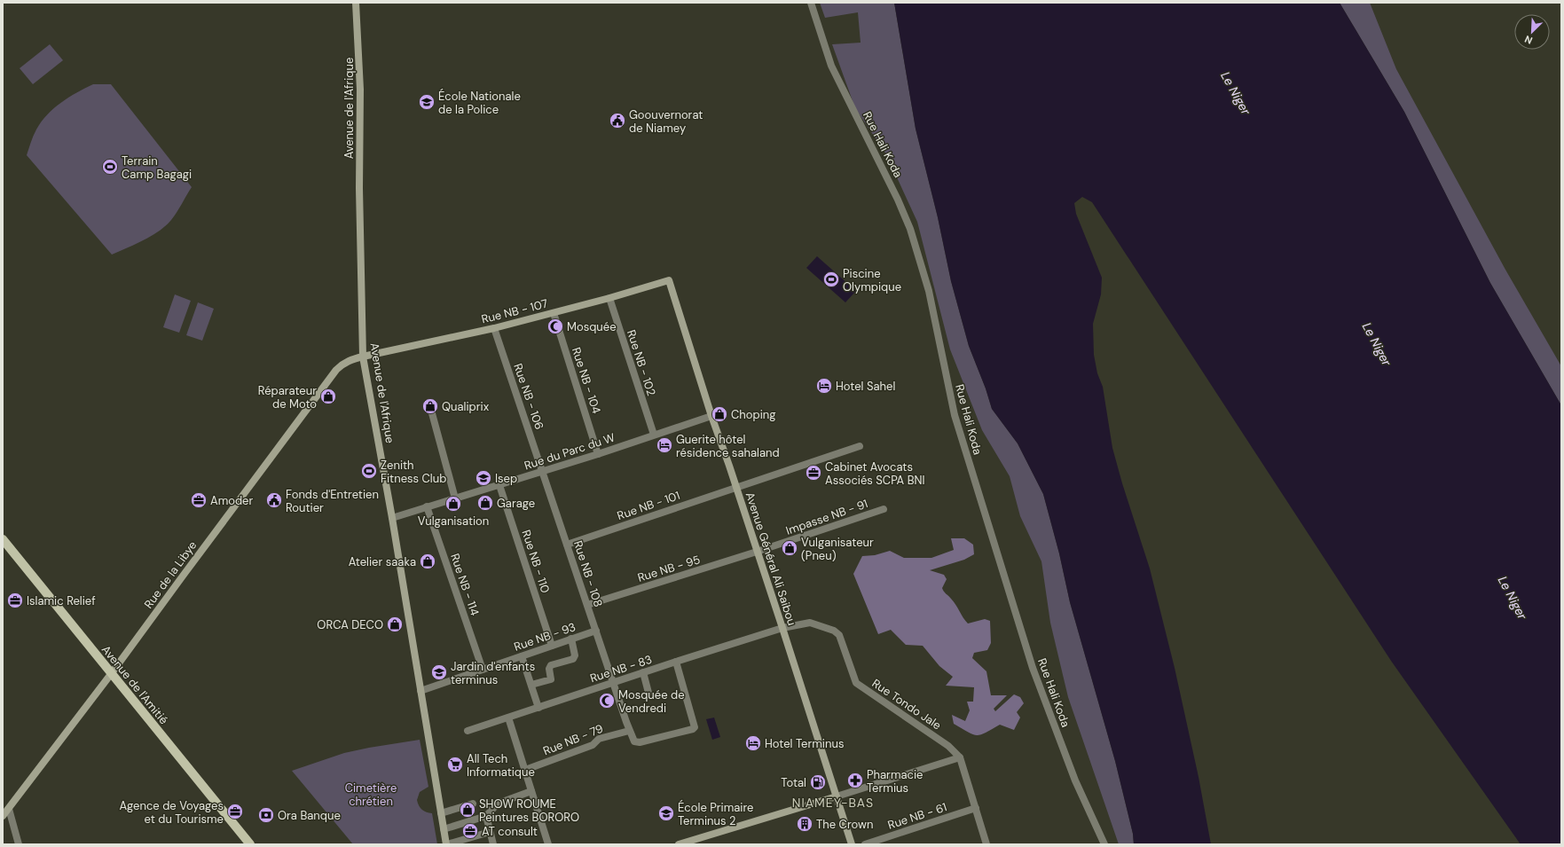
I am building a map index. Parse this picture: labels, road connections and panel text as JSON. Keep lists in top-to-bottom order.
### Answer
{
  "streets": {
    "main road": ["Avenue de l'Amitié"],
    "street": [
      "Avenue de l'Afrique",
      "Rue Hali Koda",
      "Rue NB - 107",
      "Rue NB - 102",
      "Rue NB - 104",
      "Rue NB - 106",
      "Rue du Parc du W",
      "Rue NB - 101",
      "Impasse NB - 91",
      "Avenue Général Ali Saibou",
      "Rue NB - 110",
      "Rue NB - 95",
      "Rue NB - 108",
      "Rue de la Libye",
      "Rue NB - 114",
      "Rue NB - 93",
      "Rue NB - 83",
      "Rue Tondo Jale",
      "Rue NB - 79",
      "Rue NB - 61"
    ]
  },
  "crossings": [
    ["Avenue de l'Afrique", "Rue NB - 107"],
    ["Avenue de l'Afrique", "Rue du Parc du W"],
    ["Avenue de l'Afrique", "Rue de la Libye"],
    ["Avenue de l'Afrique", "Rue NB - 93"],
    ["Rue NB - 107", "Rue NB - 102"],
    ["Rue NB - 107", "Rue NB - 104"],
    ["Rue NB - 107", "Rue NB - 106"],
    ["Rue NB - 107", "Avenue Général Ali Saibou"],
    ["Rue NB - 107", "Rue de la Libye"],
    ["Rue NB - 102", "Rue du Parc du W"],
    ["Rue NB - 104", "Rue du Parc du W"],
    ["Rue NB - 106", "Rue du Parc du W"],
    ["Rue NB - 106", "Rue NB - 108"],
    ["Rue du Parc du W", "Avenue Général Ali Saibou"],
    ["Rue du Parc du W", "Rue NB - 110"],
    ["Rue du Parc du W", "Rue NB - 108"],
    ["Rue du Parc du W", "Rue NB - 114"],
    ["Rue NB - 101", "Avenue Général Ali Saibou"],
    ["Rue NB - 101", "Rue NB - 108"],
    ["Impasse NB - 91", "Avenue Général Ali Saibou"],
    ["Impasse NB - 91", "Rue NB - 95"],
    ["Avenue Général Ali Saibou", "Rue NB - 95"],
    ["Avenue Général Ali Saibou", "Rue NB - 83"],
    ["Avenue Général Ali Saibou", "Rue Tondo Jale"],
    ["Rue NB - 110", "Rue NB - 93"],
    ["Rue NB - 95", "Rue NB - 108"],
    ["Rue NB - 108", "Rue NB - 93"],
    ["Rue NB - 108", "Rue NB - 83"],
    ["Rue NB - 108", "Rue NB - 79"],
    ["Rue de la Libye", "Avenue de l'Amitié"],
    ["Rue NB - 114", "Rue NB - 93"],
    ["Rue NB - 83", "Rue Tondo Jale"],
    ["Rue Tondo Jale", "Rue NB - 61"]
  ],
  "districts": ["NIAMEY-BAS"],
  "water": ["Le Niger"],
  "parks": ["Cimetière chrétien"],
  "places": {
    "school or university": [
      "École Nationale de la Police",
      "Isep",
      "Jardin d'enfants terminus",
      "École Primaire Terminus 2"
    ],
    "public building": ["Goouvernorat de Niamey", "Fonds d'Entretien Routier"],
    "sports": ["Terrain Camp Bagagi", "Piscine Olympique", "Zenith Fitness Club"],
    "mosque": ["Mosquée", "Mosquée de Vendredi"],
    "hotel": ["Hotel Sahel", "Guerite hôtel résidence sahaland", "Hotel Terminus"],
    "shop": [
      "Réparateur de Moto",
      "Qualiprix",
      "Choping",
      "Garage",
      "Vulganisation",
      "Vulganisateur (Pneu)",
      "Atelier saaka",
      "ORCA DECO",
      "SHOW ROUME Peintures BORORO"
    ],
    "office": [
      "Cabinet Avocats Associés SCPA BNI",
      "Amoder",
      "Islamic Relief",
      "Agence de Voyages et du Tourisme",
      "AT consult"
    ],
    "supermarket": ["All Tech Informatique"],
    "pharmacy": ["Pharmacie Termius"],
    "fuel station": ["Total"],
    "bank": ["Ora Banque"],
    "building": ["The Crown"]
  },
  "north": "bottom left"
}
